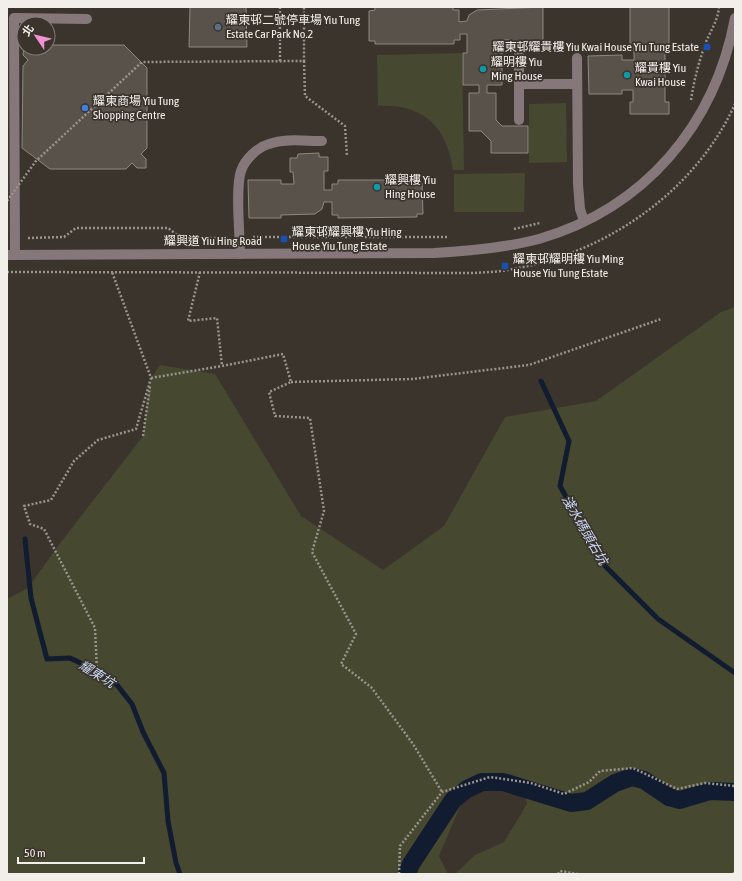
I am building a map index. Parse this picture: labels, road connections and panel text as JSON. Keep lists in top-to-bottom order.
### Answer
{
  "streets": {
    "street": ["耀興道 Yiu Hing Road"]
  },
  "water": ["淺水碼頭右坑", "耀東坑"],
  "places": {
    "other": [
      "耀東邨二號停車場 Yiu Tung Estate Car Park No.2",
      "耀明樓 Yiu Ming House",
      "耀貴樓 Yiu Kwai House",
      "耀東商場 Yiu Tung Shopping Centre",
      "耀興樓 Yiu Hing House"
    ],
    "transit": ["耀東邨耀貴樓 Yiu Kwai House Yiu Tung Estate", "耀東邨耀興樓 Yiu Hing House Yiu Tung Estate", "耀東邨耀明樓 Yiu Ming House Yiu Tung Estate"]
  },
  "scale_bar": "50 m",
  "north": "top left"
}
